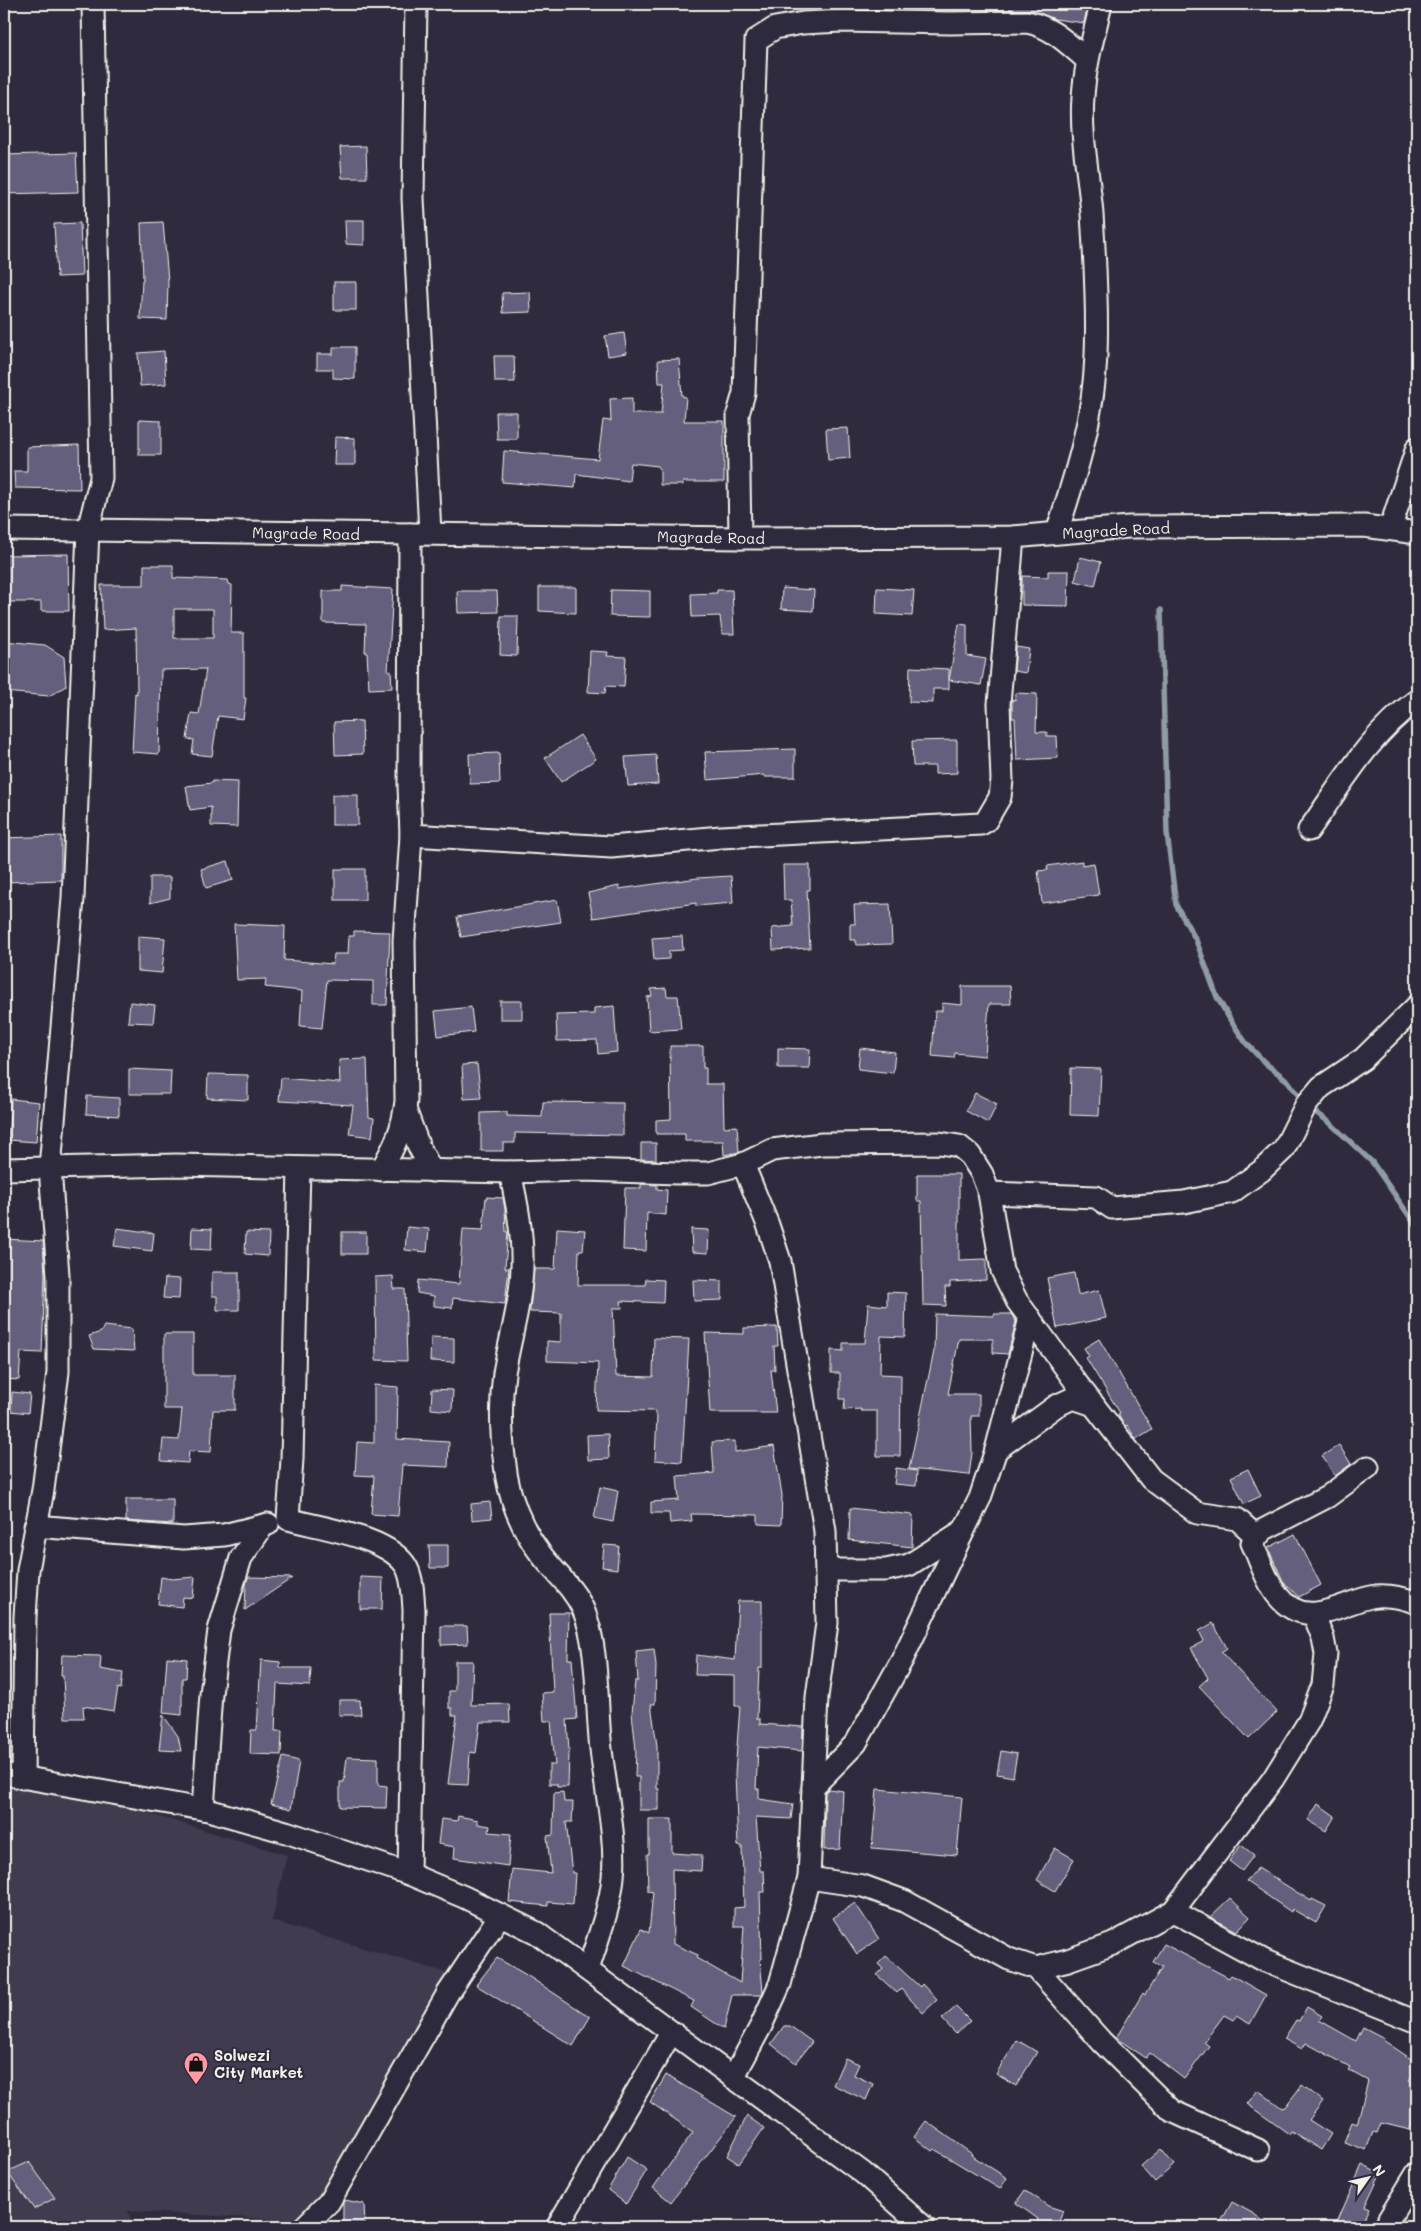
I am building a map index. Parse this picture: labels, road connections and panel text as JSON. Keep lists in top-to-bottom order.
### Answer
{
  "streets": {
    "street": ["Magrade Road"]
  },
  "places": {
    "shop": ["Solwezi City Market"]
  },
  "north": "top right"
}
